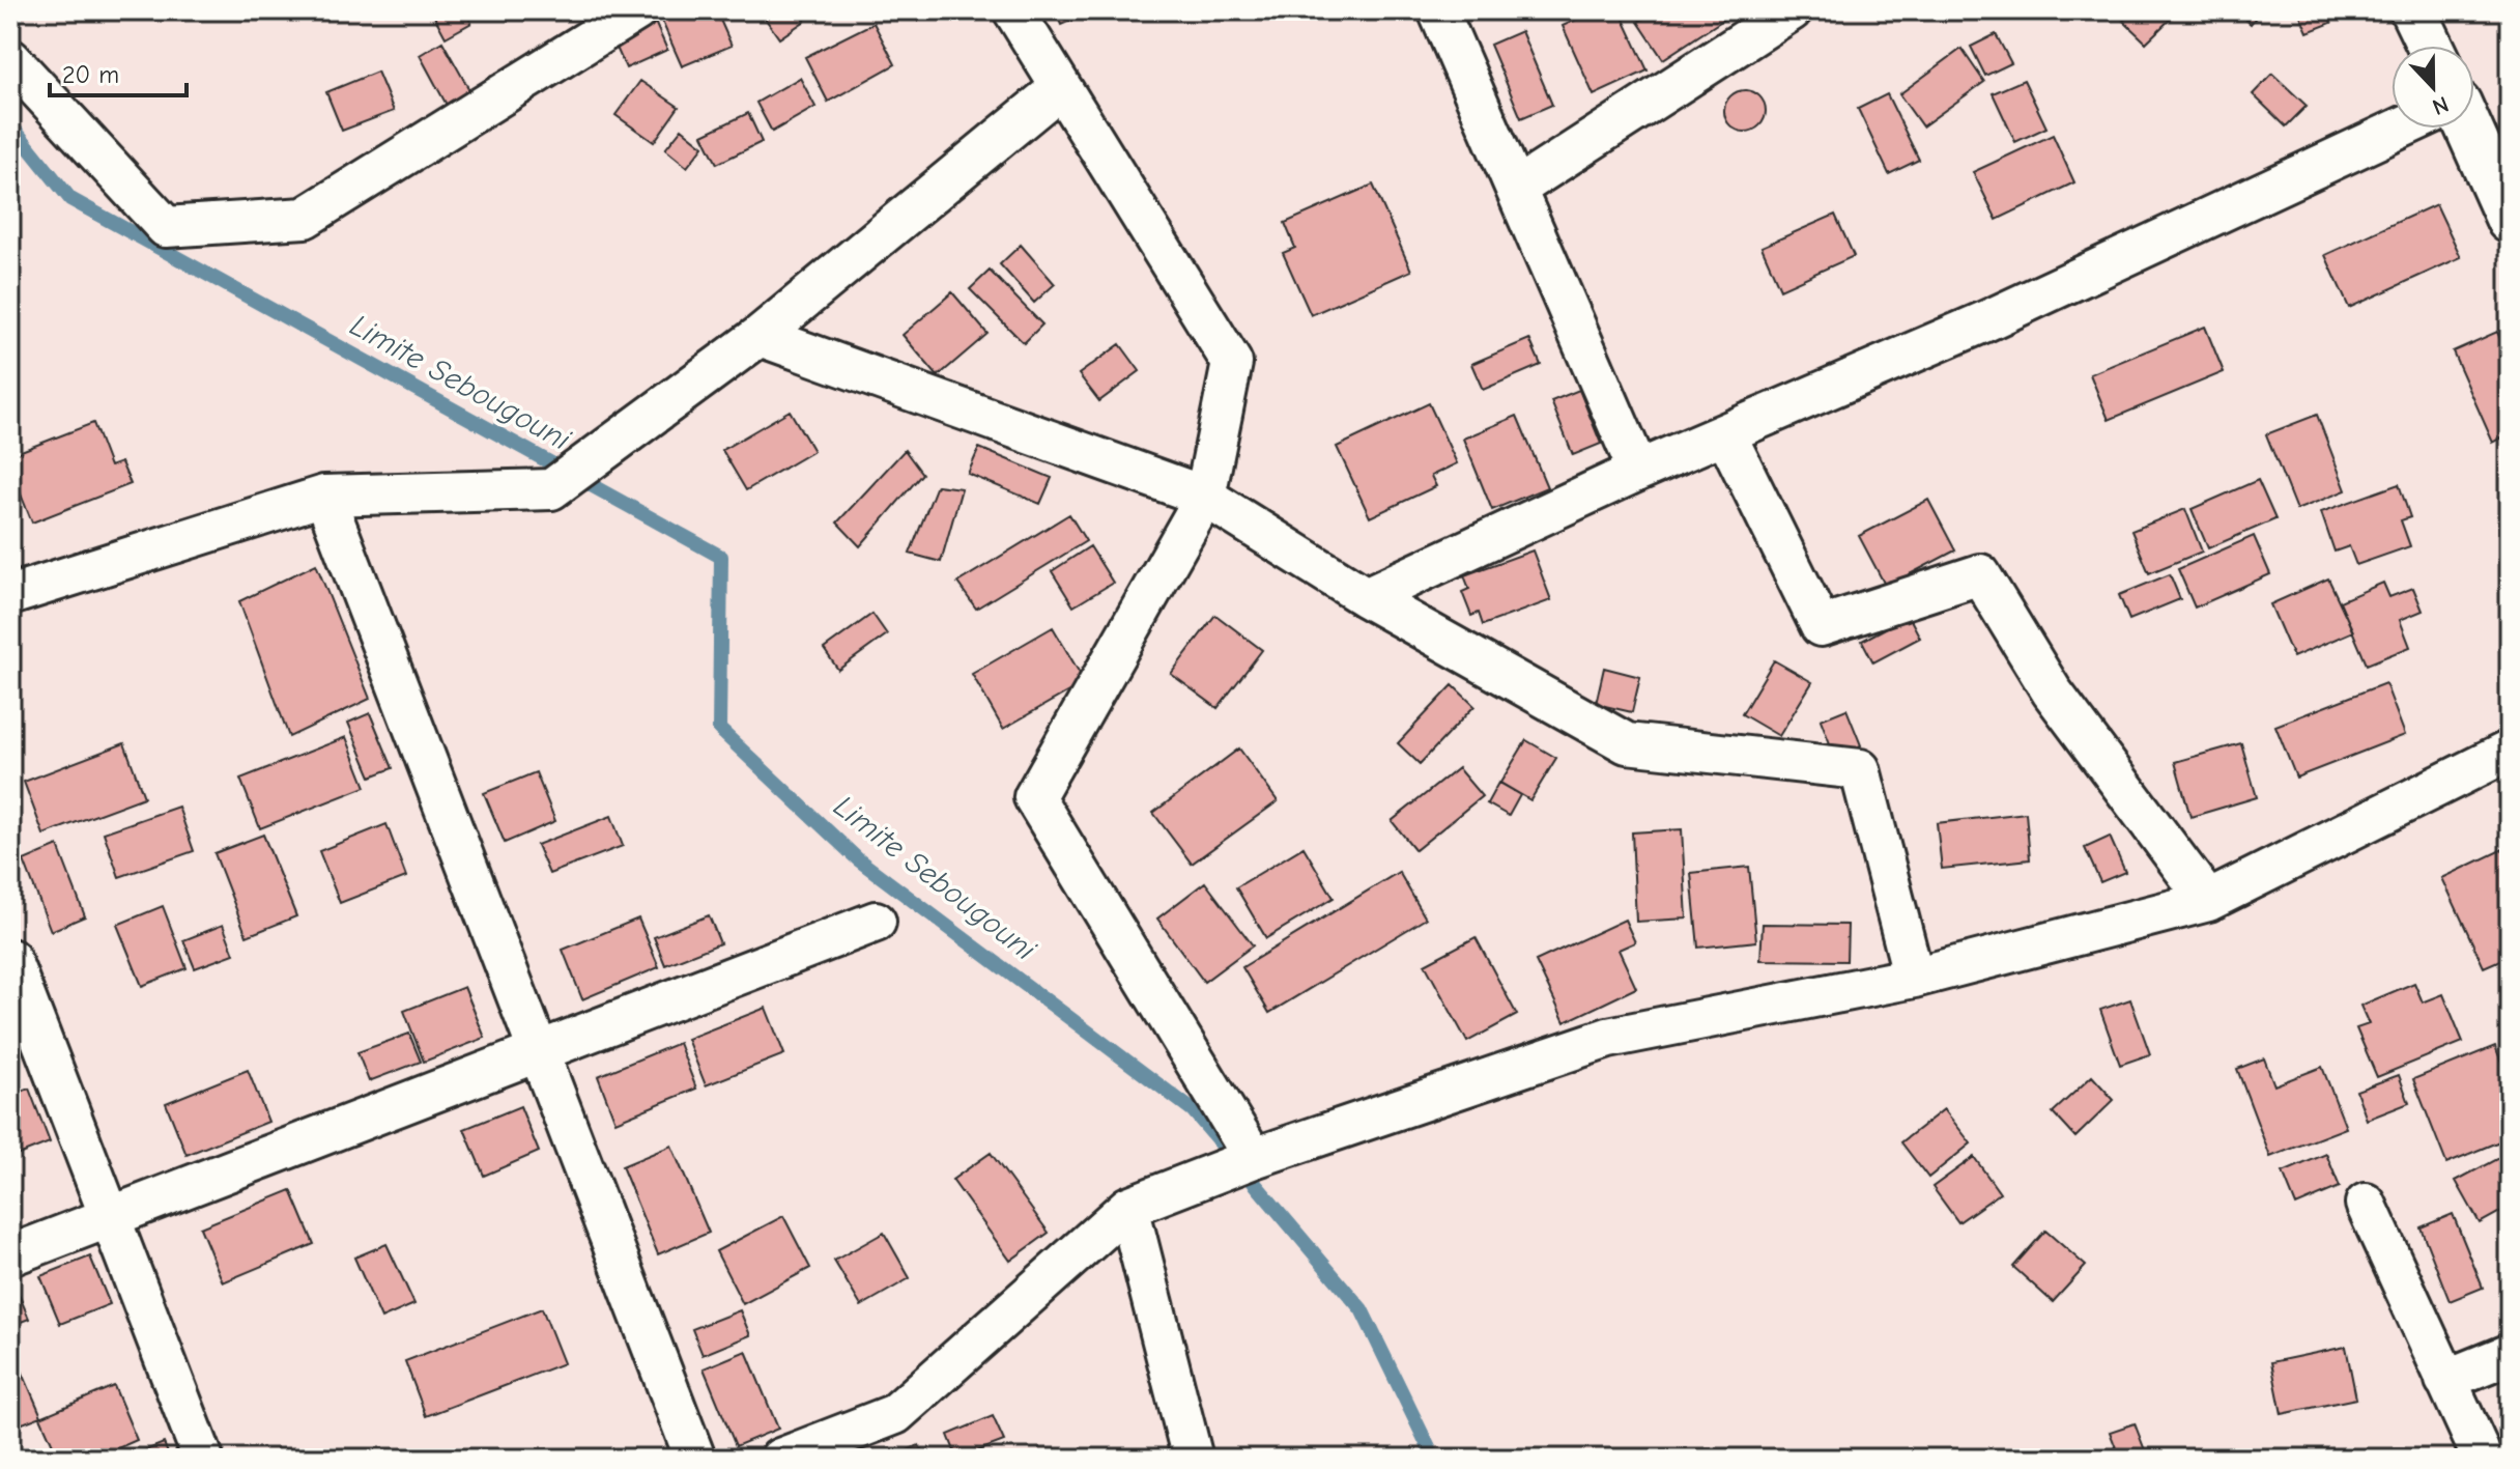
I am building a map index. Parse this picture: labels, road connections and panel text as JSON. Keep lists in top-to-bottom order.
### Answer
{
  "water": ["Limite Sebougouni"],
  "scale_bar": "20 m",
  "north": "bottom"
}
